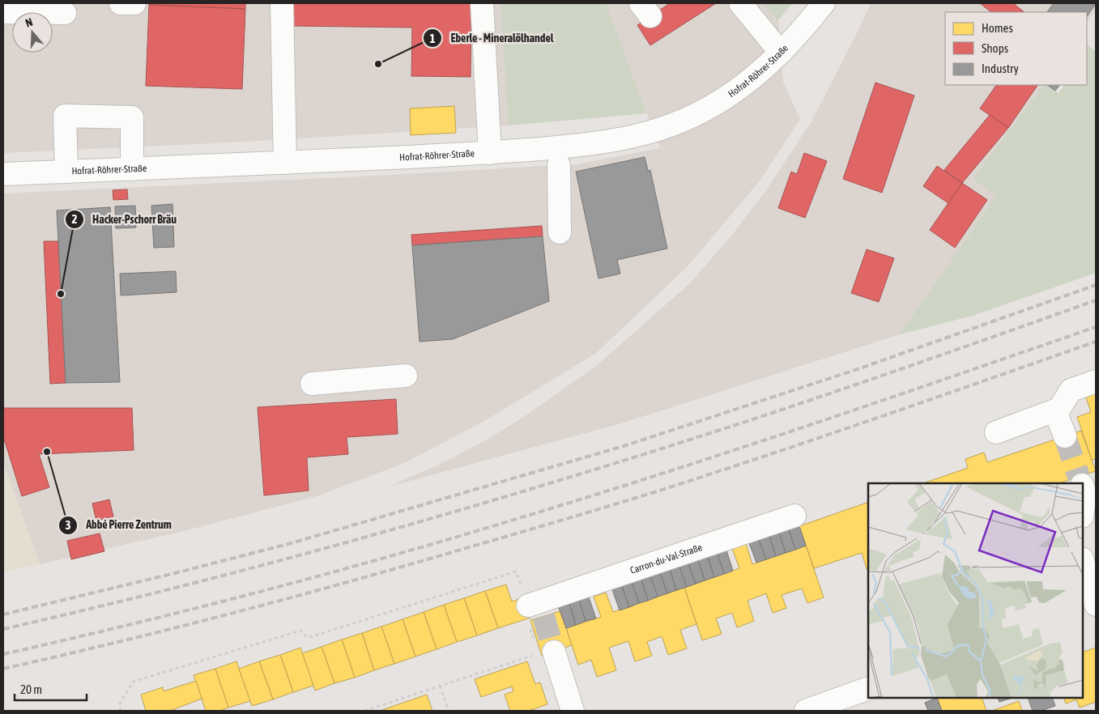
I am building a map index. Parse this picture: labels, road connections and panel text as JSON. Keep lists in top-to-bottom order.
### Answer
{
  "streets": {
    "street": ["Hofrat-Röhrer-Straße", "Carron-du-Val-Straße"]
  },
  "places": ["Eberle - Mineralölhandel", "Hacker-Pschorr Bräu", "Abbé Pierre Zentrum"],
  "legend": ["Homes", "Shops", "Industry"],
  "scale_bar": "20 m",
  "north": "top"
}
